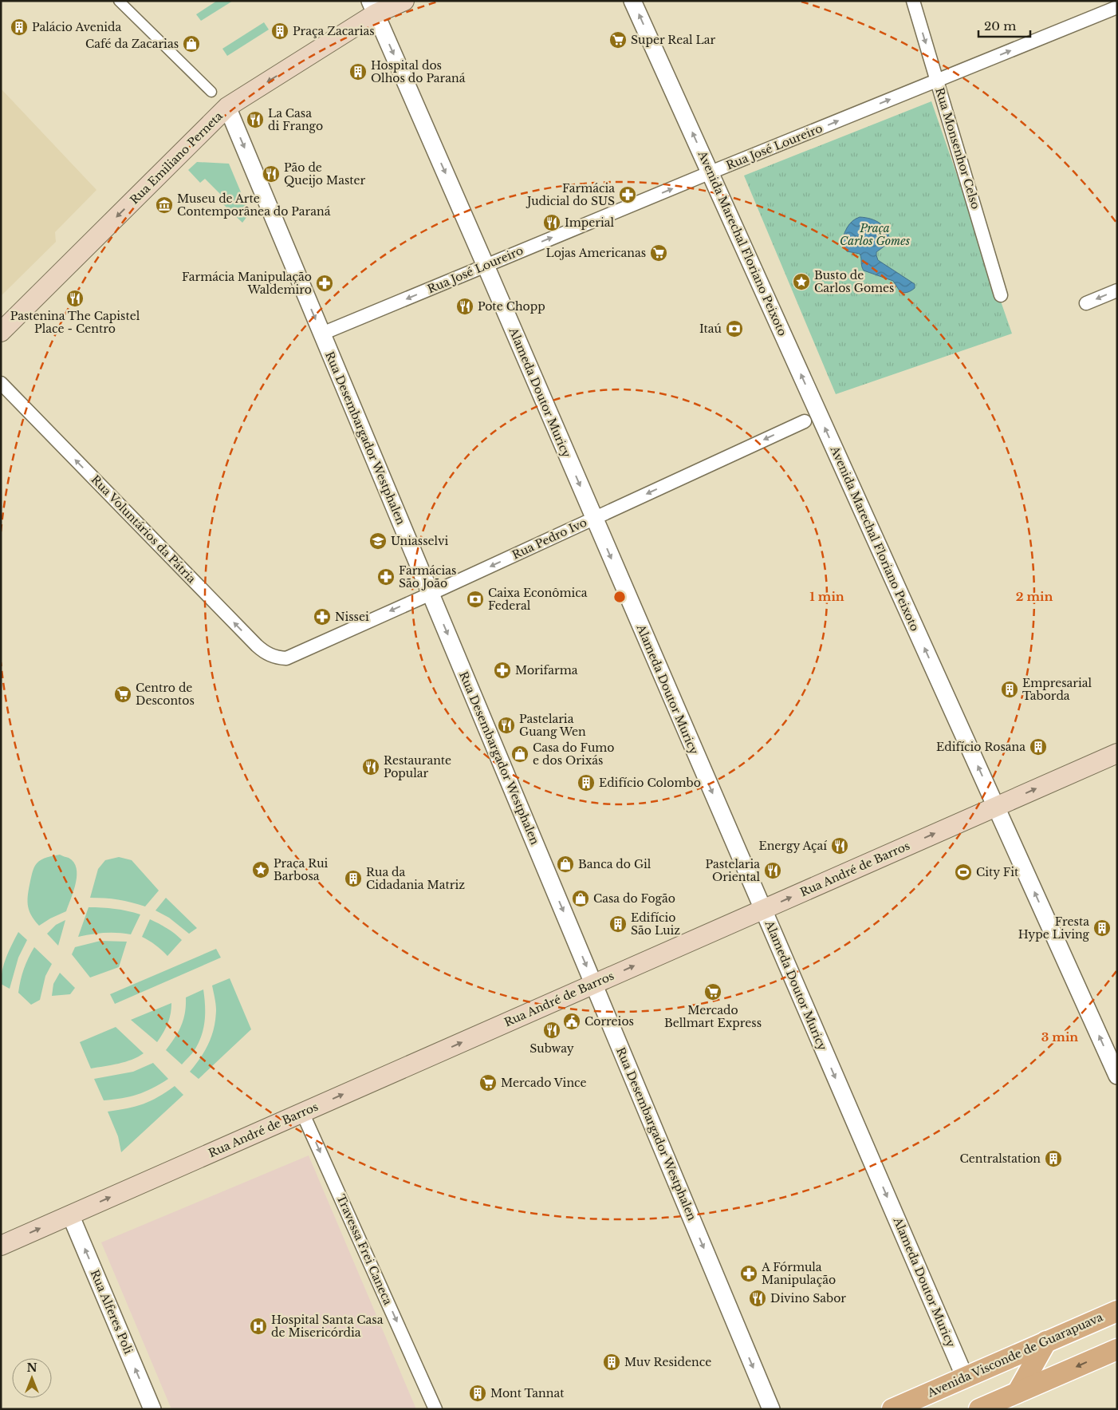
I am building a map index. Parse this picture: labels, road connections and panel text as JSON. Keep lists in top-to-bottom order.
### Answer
{
  "streets": {
    "main road": ["Rua Emiliano Perneta", "Rua André de Barros", "Avenida Visconde de Guarapuava"],
    "street": [
      "Rua José Loureiro",
      "Rua Monsenhor Celso",
      "Avenida Marechal Floriano Peixoto",
      "Alameda Doutor Muricy",
      "Rua Desembargador Westphalen",
      "Rua Voluntários da Pátria",
      "Rua Pedro Ivo",
      "Travessa Frei Caneca",
      "Rua Alferes Poli"
    ]
  },
  "crossings": [
    ["Rua José Loureiro", "Rua Monsenhor Celso"],
    ["Rua José Loureiro", "Avenida Marechal Floriano Peixoto"],
    ["Rua José Loureiro", "Alameda Doutor Muricy"],
    ["Rua José Loureiro", "Rua Desembargador Westphalen"],
    ["Rua Emiliano Perneta", "Alameda Doutor Muricy"],
    ["Rua Emiliano Perneta", "Rua Desembargador Westphalen"],
    ["Avenida Marechal Floriano Peixoto", "Rua André de Barros"],
    ["Alameda Doutor Muricy", "Rua Pedro Ivo"],
    ["Alameda Doutor Muricy", "Rua André de Barros"],
    ["Alameda Doutor Muricy", "Avenida Visconde de Guarapuava"],
    ["Rua Desembargador Westphalen", "Rua Pedro Ivo"],
    ["Rua Desembargador Westphalen", "Rua André de Barros"],
    ["Rua Voluntários da Pátria", "Rua Pedro Ivo"],
    ["Rua André de Barros", "Travessa Frei Caneca"],
    ["Rua André de Barros", "Rua Alferes Poli"]
  ],
  "one_way": [
    "Rua Emiliano Perneta",
    "Avenida Marechal Floriano Peixoto",
    "Alameda Doutor Muricy",
    "Rua Desembargador Westphalen",
    "Rua Voluntários da Pátria",
    "Rua Pedro Ivo",
    "Rua André de Barros",
    "Travessa Frei Caneca",
    "Rua Alferes Poli"
  ],
  "parks": ["Praça Carlos Gomes"],
  "places": {
    "building": [
      "Palácio Avenida",
      "Praça Zacarias",
      "Hospital dos Olhos do Paraná",
      "Empresarial Taborda",
      "Edifício Rosana",
      "Edifício Colombo",
      "Rua da Cidadania Matriz",
      "Edifício São Luiz",
      "Fresta Hype Living",
      "Centralstation",
      "Muv Residence",
      "Mont Tannat"
    ],
    "supermarket": [
      "Super Real Lar",
      "Lojas Americanas",
      "Centro de Descontos",
      "Mercado Bellmart Express",
      "Mercado Vince"
    ],
    "shop": [
      "Café da Zacarias",
      "Casa do Fumo e dos Orixás",
      "Banca do Gil",
      "Casa do Fogão"
    ],
    "restaurant": [
      "La Casa di Frango",
      "Pão de Queijo Master",
      "Imperial",
      "Pastenina The Capistel Place - Centro",
      "Pote Chopp",
      "Pastelaria Guang Wen",
      "Restaurante Popular",
      "Energy Açaí",
      "Pastelaria Oriental",
      "Subway",
      "Divino Sabor"
    ],
    "pharmacy": [
      "Farmácia Judicial do SUS",
      "Farmácia Manipulação Waldemiro",
      "Farmácias São João",
      "Nissei",
      "Morifarma",
      "A Fórmula Manipulação"
    ],
    "museum": ["Museu de Arte Contemporânea do Paraná"],
    "place": ["Busto de Carlos Gomes", "Praça Rui Barbosa"],
    "bank": ["Itaú", "Caixa Econômica Federal"],
    "school or university": ["Uniasselvi"],
    "sports": ["City Fit"],
    "public building": ["Correios"],
    "hospital": ["Hospital Santa Casa de Misericórdia"]
  },
  "scale_bar": "20 m",
  "north": "top",
  "rings": ["1 min", "2 min", "3 min"]
}
